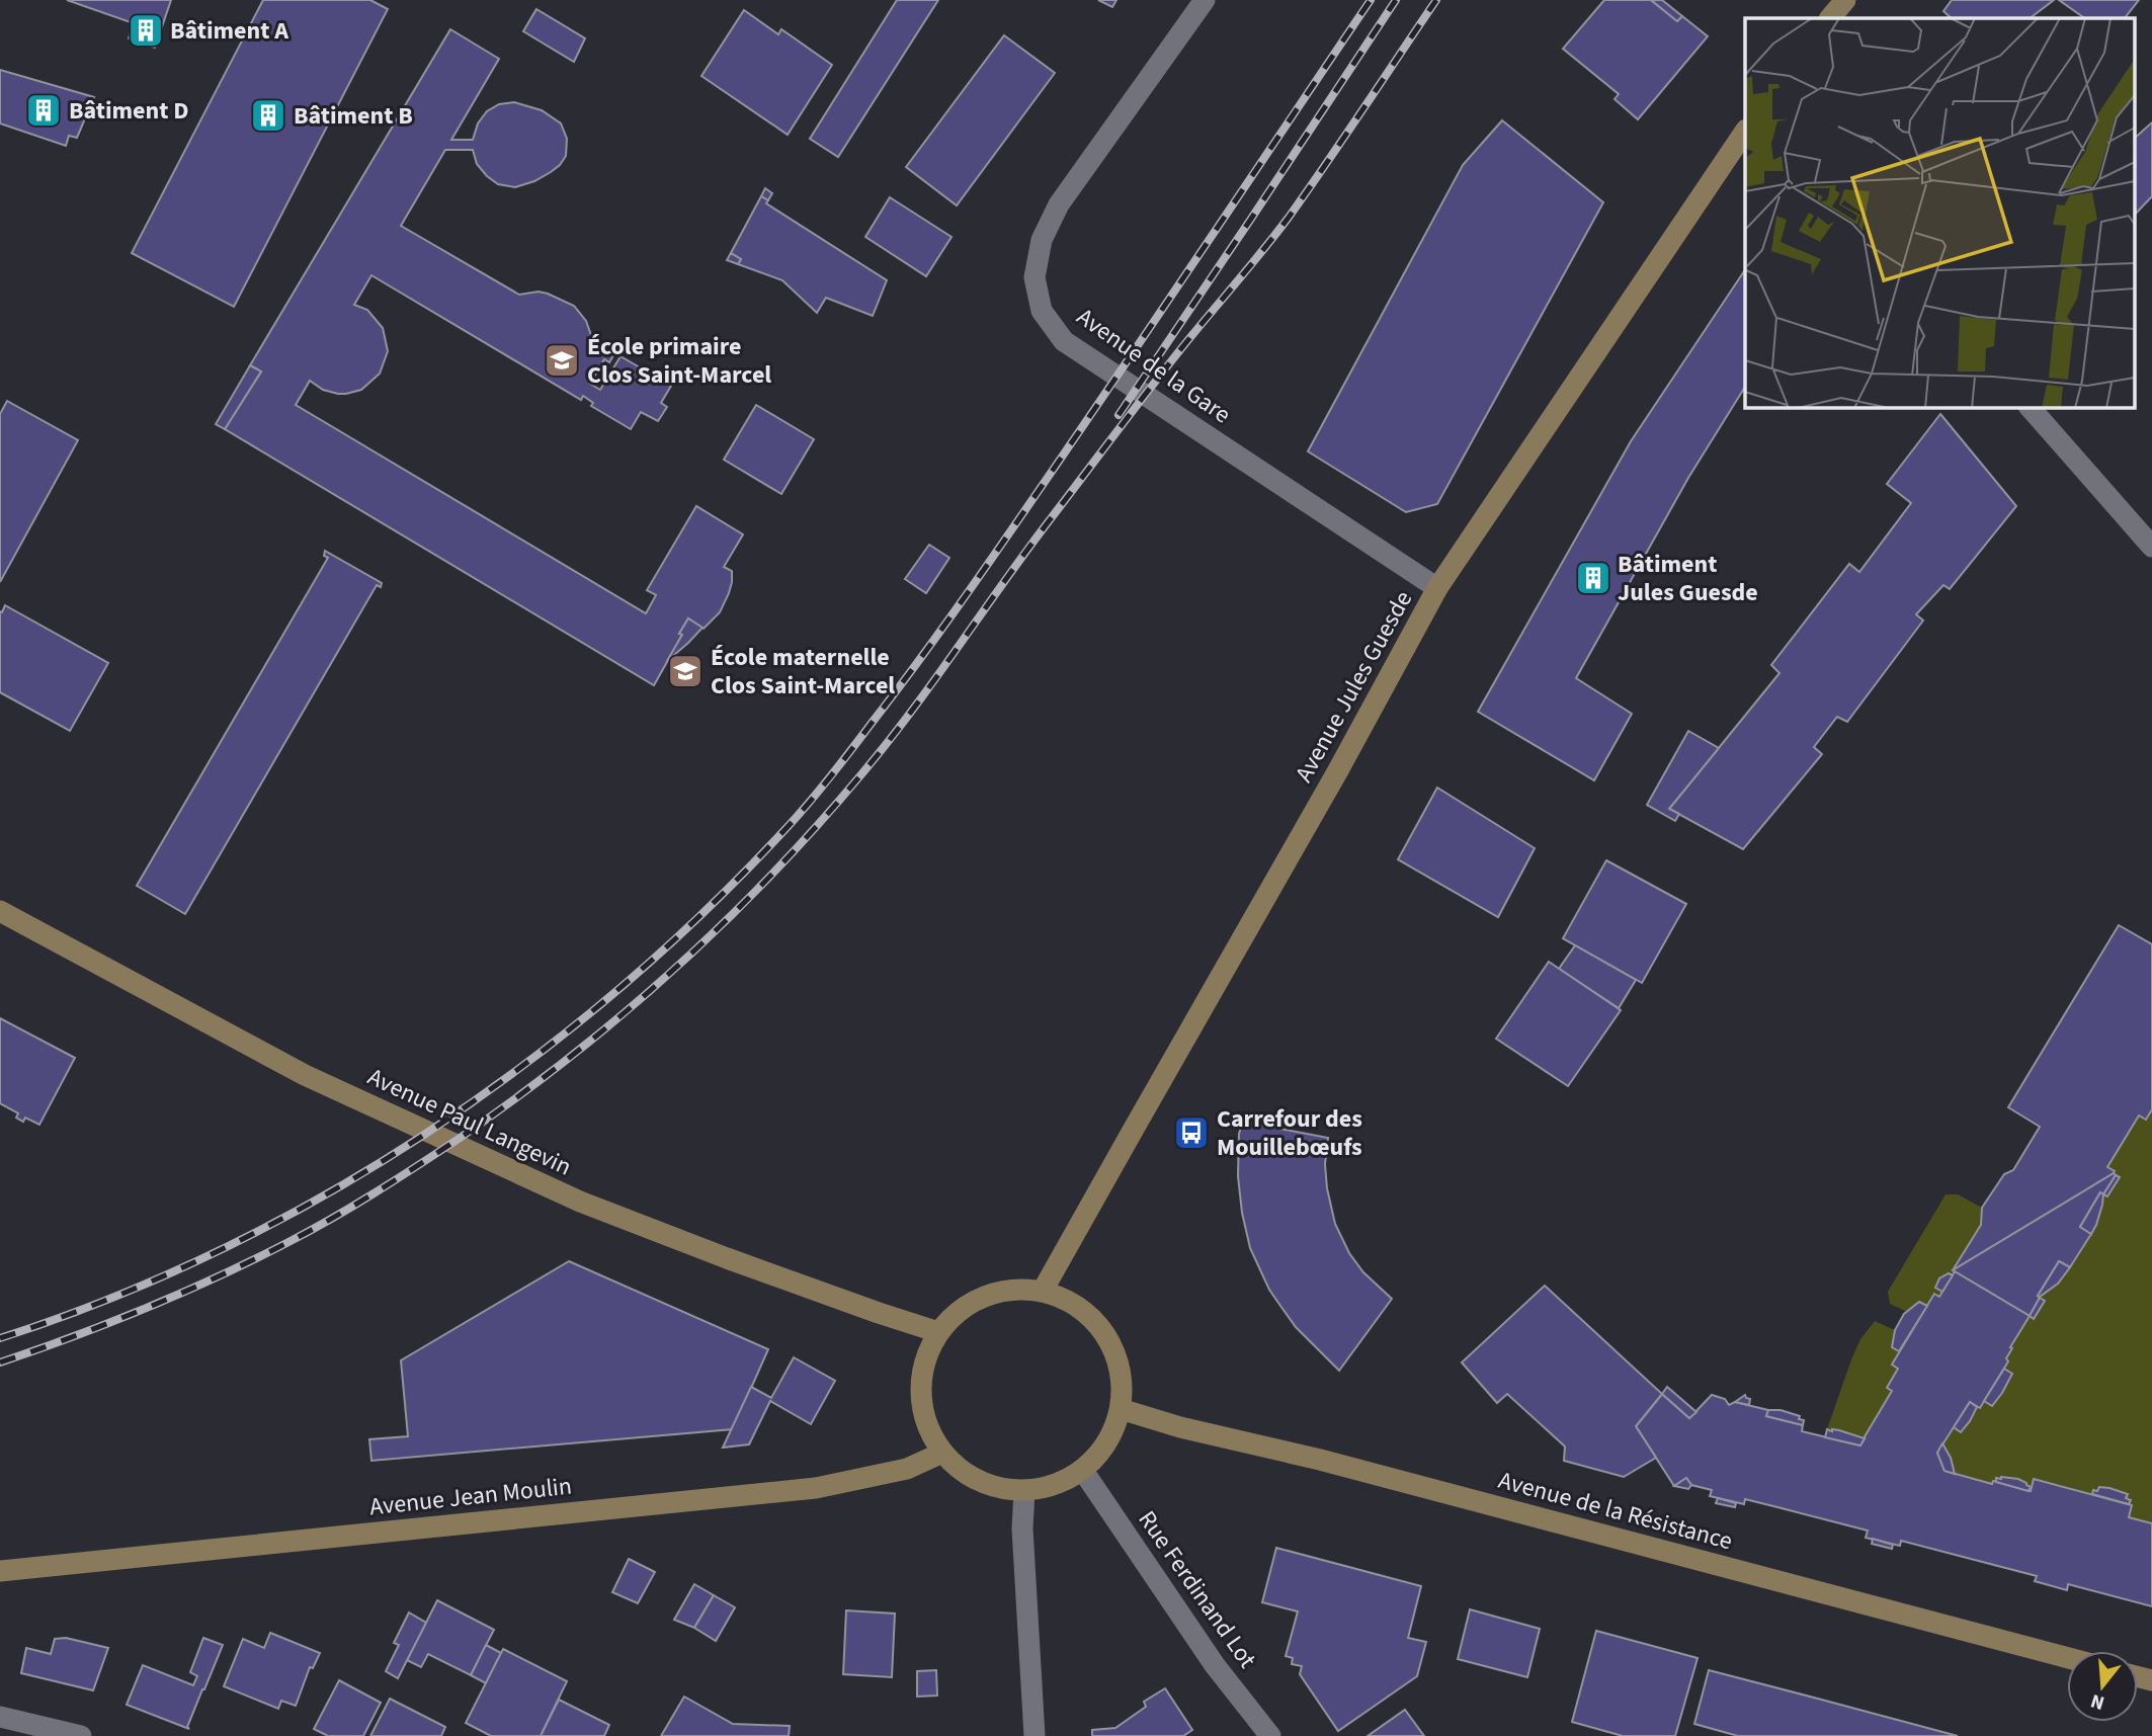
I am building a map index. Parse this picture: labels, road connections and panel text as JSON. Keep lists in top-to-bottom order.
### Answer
{
  "streets": {
    "main road": [
      "Avenue Jules Guesde",
      "Avenue Paul Langevin",
      "Avenue Jean Moulin",
      "Avenue de la Résistance"
    ],
    "street": ["Avenue de la Gare", "Rue Ferdinand Lot"]
  },
  "crossings": [
    ["Avenue de la Gare", "Avenue Jules Guesde"],
    ["Avenue Jules Guesde", "Avenue Paul Langevin"],
    ["Avenue Jules Guesde", "Avenue Jean Moulin"],
    ["Avenue Jules Guesde", "Avenue de la Résistance"],
    ["Avenue Jules Guesde", "Rue Ferdinand Lot"],
    ["Avenue Paul Langevin", "Avenue Jean Moulin"],
    ["Avenue Paul Langevin", "Avenue de la Résistance"],
    ["Avenue Paul Langevin", "Rue Ferdinand Lot"],
    ["Avenue Jean Moulin", "Avenue de la Résistance"],
    ["Avenue Jean Moulin", "Rue Ferdinand Lot"],
    ["Avenue de la Résistance", "Rue Ferdinand Lot"]
  ],
  "places": {
    "building": [
      "Bâtiment A",
      "Bâtiment D",
      "Bâtiment B",
      "Bâtiment Jules Guesde"
    ],
    "school or university": ["École primaire Clos Saint-Marcel", "École maternelle Clos Saint-Marcel"],
    "bus stop": ["Carrefour des Mouillebœufs"]
  },
  "north": "bottom"
}
